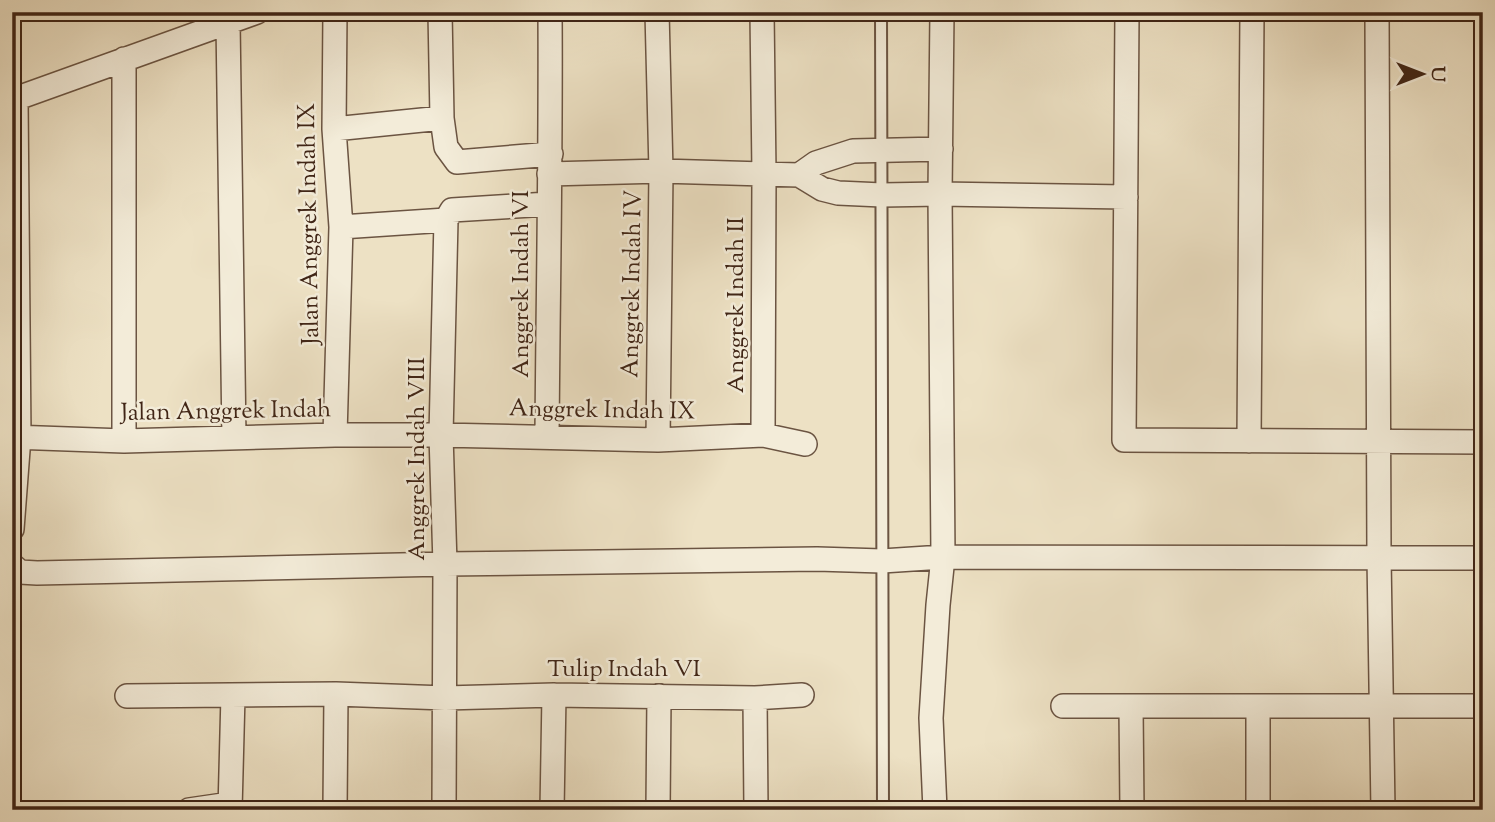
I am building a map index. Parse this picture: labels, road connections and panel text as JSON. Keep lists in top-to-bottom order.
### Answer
{
  "streets": {
    "street": [
      "Jalan Anggrek Indah IX",
      "Anggrek Indah VI",
      "Anggrek Indah IV",
      "Anggrek Indah II",
      "Anggrek Indah IX",
      "Jalan Anggrek Indah",
      "Anggrek Indah VIII",
      "Tulip Indah VI"
    ]
  },
  "crossings": [
    ["Jalan Anggrek Indah IX", "Jalan Anggrek Indah"],
    ["Anggrek Indah VI", "Anggrek Indah IX"],
    ["Anggrek Indah IV", "Anggrek Indah IX"],
    ["Anggrek Indah II", "Anggrek Indah IX"],
    ["Anggrek Indah IX", "Jalan Anggrek Indah"],
    ["Anggrek Indah IX", "Anggrek Indah VIII"],
    ["Jalan Anggrek Indah", "Anggrek Indah VIII"],
    ["Anggrek Indah VIII", "Tulip Indah VI"]
  ],
  "north": "right"
}
